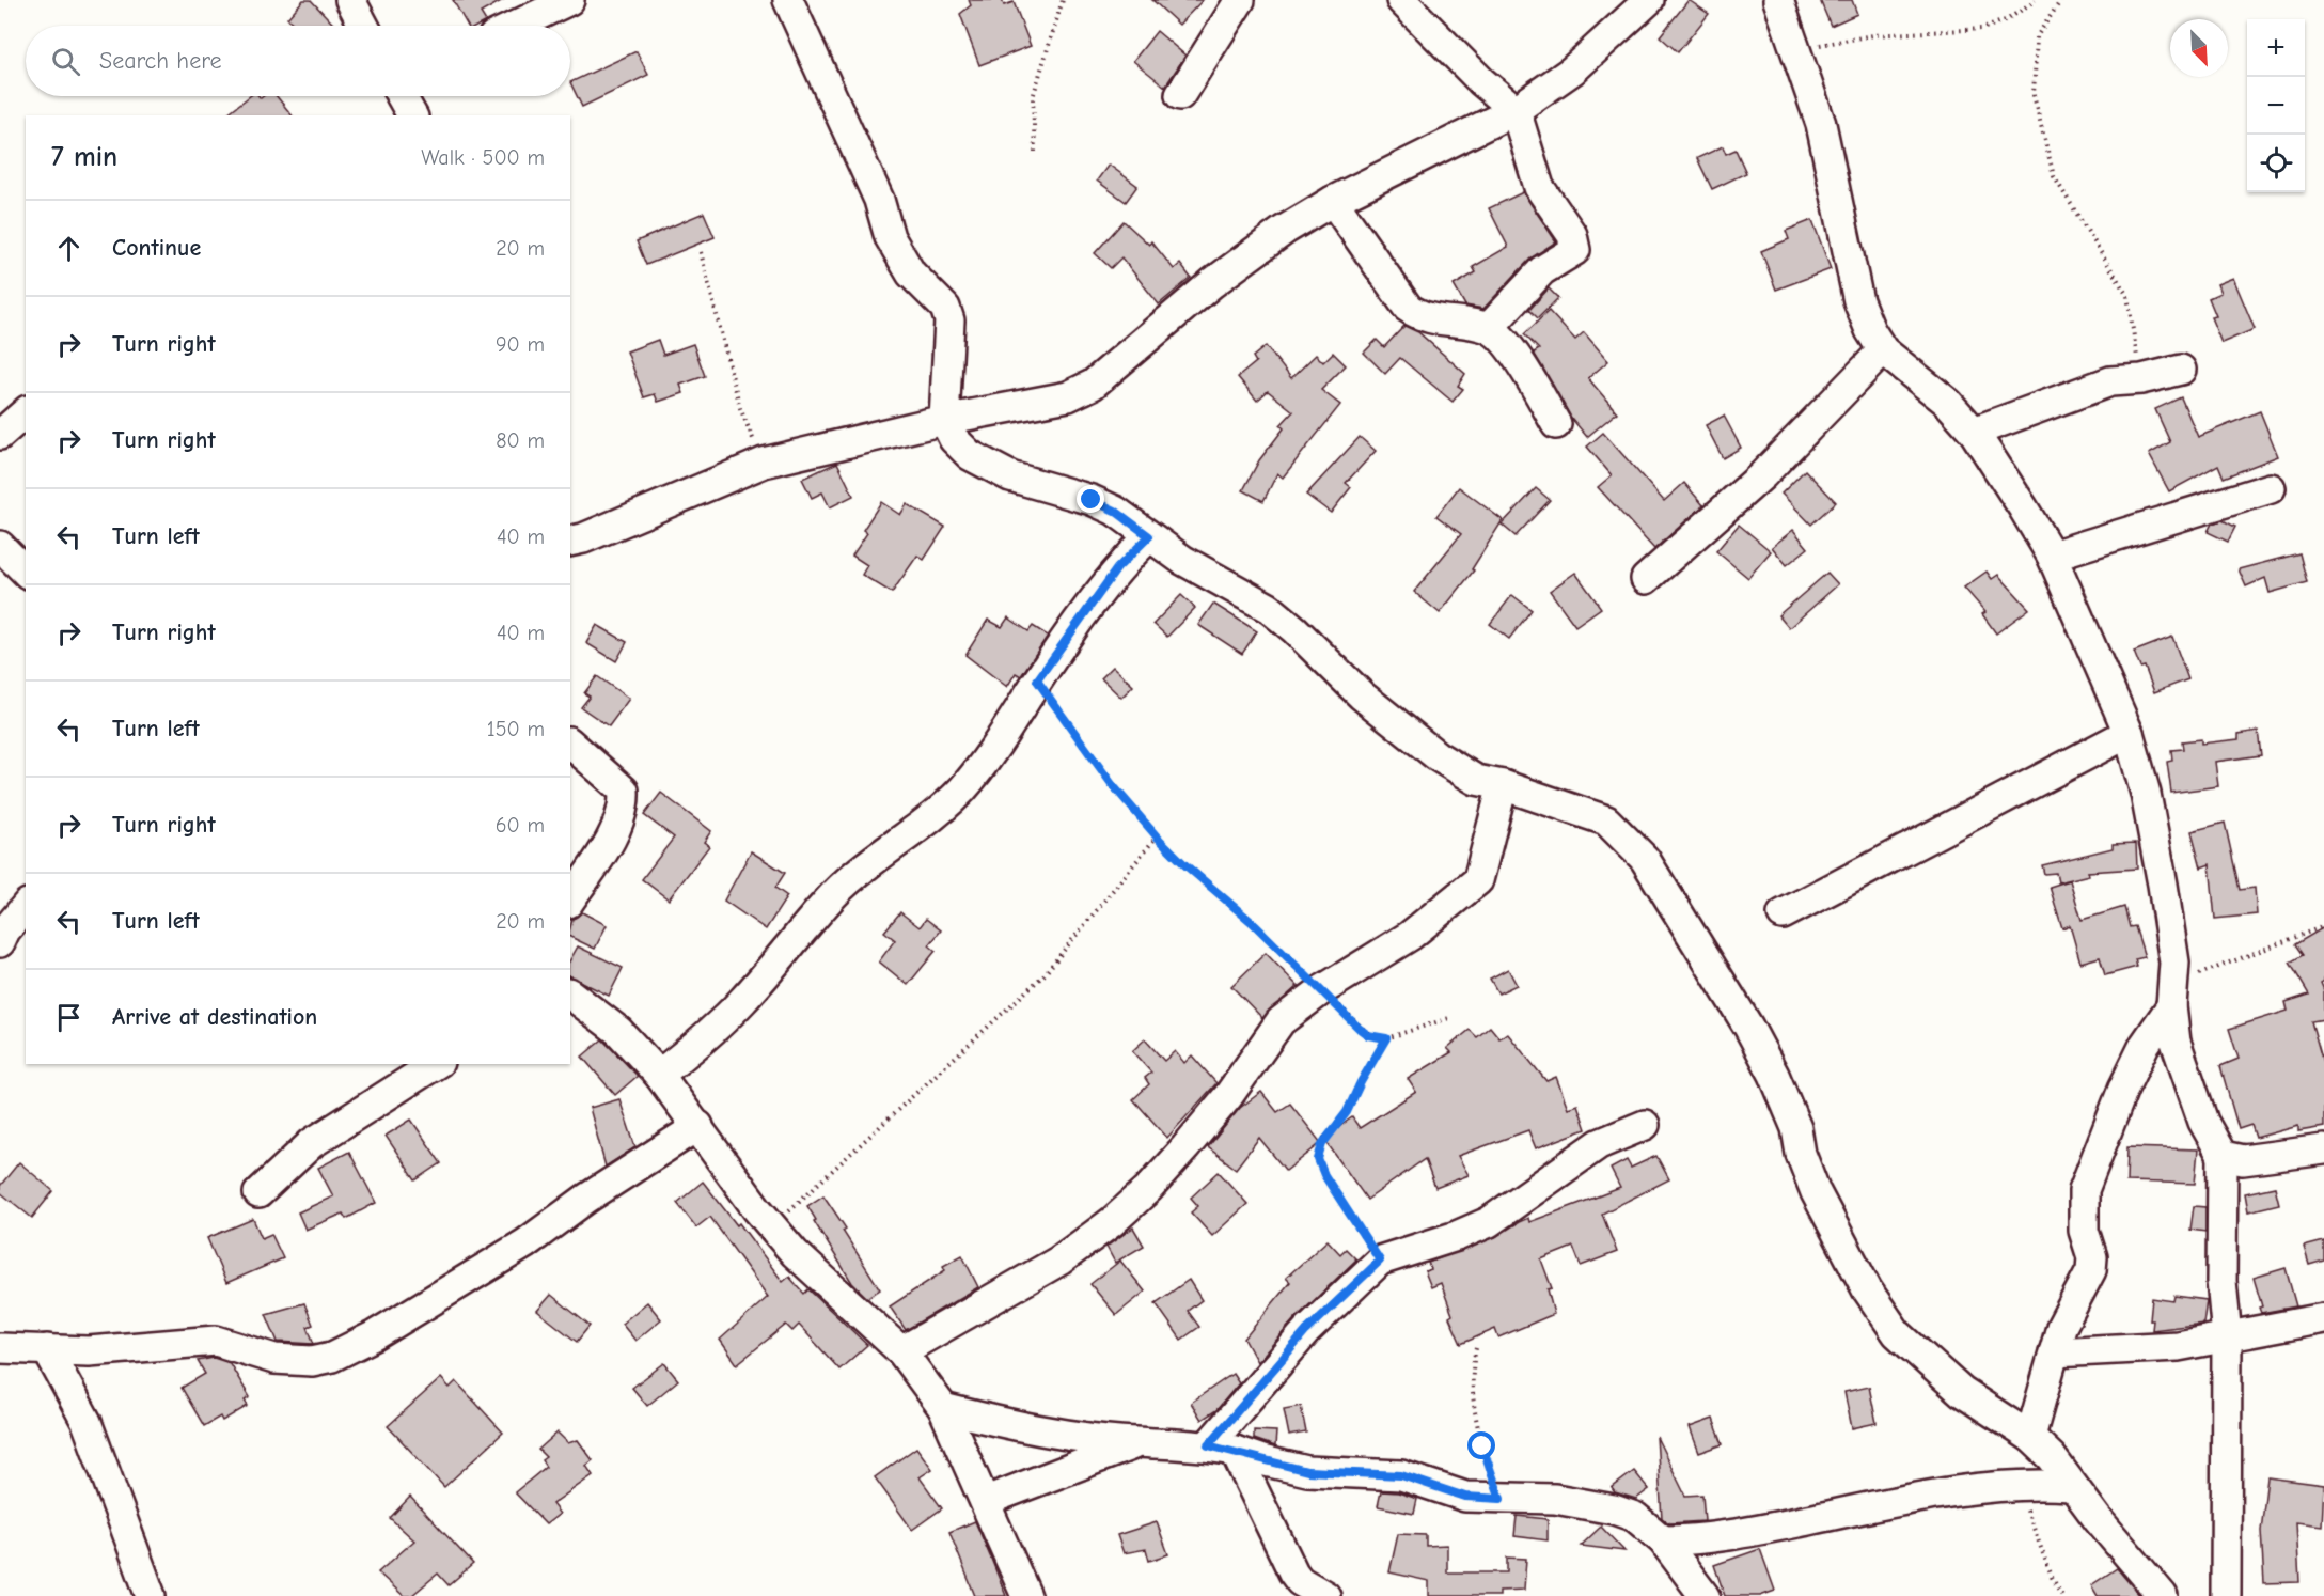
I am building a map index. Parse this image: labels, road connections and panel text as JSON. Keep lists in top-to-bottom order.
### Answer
{
  "north": "bottom right",
  "page": {
    "map_buttons": ["+", "−"],
    "search": "Search here",
    "heading": ["7 min", "Walk · 500 m"],
    "list": [
      ["Continue", "20 m"],
      ["Turn right", "90 m"],
      ["Turn right", "80 m"],
      ["Turn left", "40 m"],
      ["Turn right", "40 m"],
      ["Turn left", "150 m"],
      ["Turn right", "60 m"],
      ["Turn left", "20 m"],
      "Arrive at destination"
    ]
  }
}
